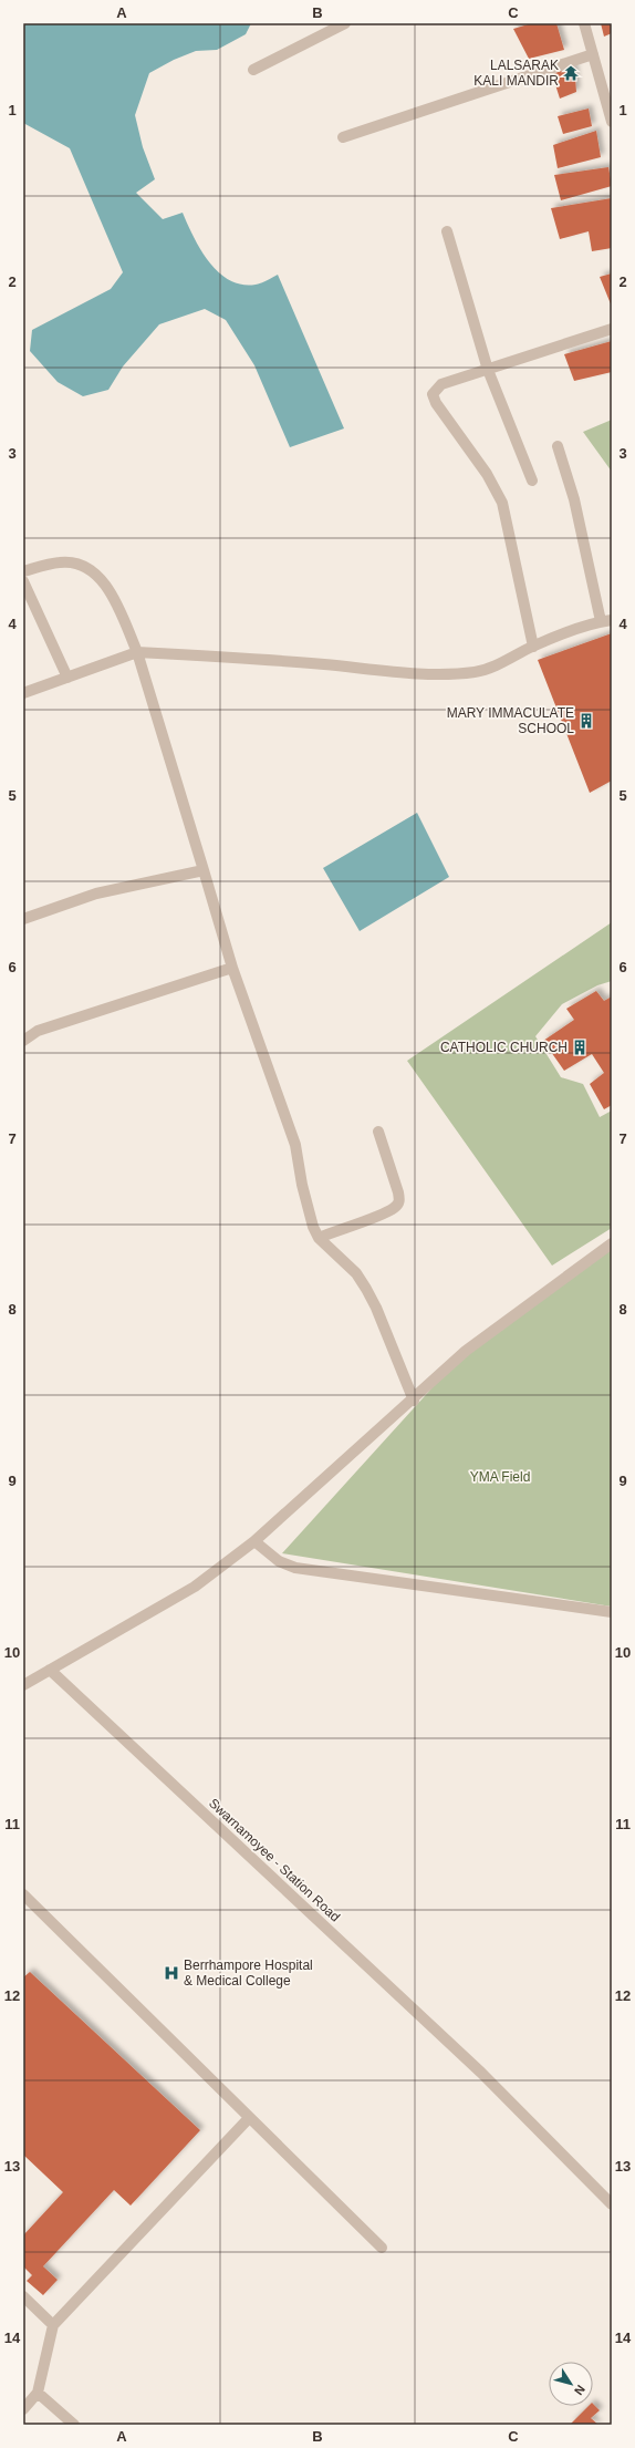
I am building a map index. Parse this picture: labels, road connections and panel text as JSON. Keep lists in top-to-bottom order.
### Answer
{
  "streets": {
    "street": ["Swarnamoyee - Station Road"]
  },
  "parks": ["YMA Field"],
  "places": {
    "temple": ["LALSARAK KALI MANDIR"],
    "building": ["MARY IMMACULATE SCHOOL", "CATHOLIC CHURCH"],
    "hospital": ["Berrhampore Hospital & Medical College"]
  },
  "north": "bottom right",
  "grid": {
    "columns": ["A", "B", "C"],
    "rows": [
      "1",
      "2",
      "3",
      "4",
      "5",
      "6",
      "7",
      "8",
      "9",
      "10",
      "11",
      "12",
      "13",
      "14"
    ]
  }
}
